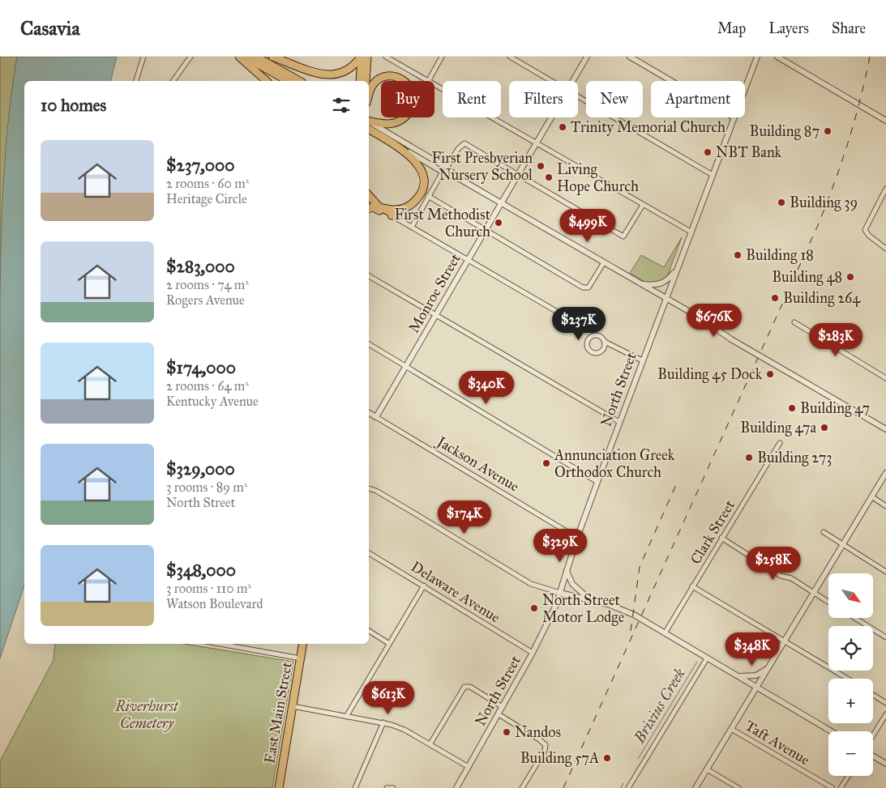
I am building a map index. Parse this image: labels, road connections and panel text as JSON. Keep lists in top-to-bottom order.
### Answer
{
  "streets": {
    "main road": ["East Main Street"],
    "street": [
      "Monroe Street",
      "North Street",
      "Jackson Avenue",
      "Clark Street",
      "Delaware Avenue",
      "Taft Avenue"
    ]
  },
  "crossings": [
    ["Monroe Street", "Jackson Avenue"],
    ["North Street", "Jackson Avenue"],
    ["North Street", "Delaware Avenue"]
  ],
  "water": ["Brixius Creek"],
  "parks": ["Riverhurst Cemetery"],
  "places": [
    "Trinity Memorial Church",
    "Building 87",
    "NBT Bank",
    "First Presbyerian Nursery School",
    "Living Hope Church",
    "Building 39",
    "First Methodist Church",
    "Building 18",
    "Building 48",
    "Building 264",
    "Building 45 Dock",
    "Building 47",
    "Building 47a",
    "Building 273",
    "Annunciation Greek Orthodox Church",
    "North Street Motor Lodge",
    "Nandos",
    "Building 57A"
  ],
  "north": "bottom right",
  "page": {
    "header": "Casavia",
    "nav": ["Map", "Layers", "Share"],
    "chip": [
      "Buy",
      "Rent",
      "Filters",
      "New",
      "Apartment"
    ],
    "heading": "10 homes",
    "list": [
      {
        "name": "$237,000",
        "note": "2 rooms · 60 m² · Heritage Circle"
      },
      {
        "name": "$283,000",
        "note": "2 rooms · 74 m² · Rogers Avenue"
      },
      {
        "name": "$174,000",
        "note": "2 rooms · 64 m² · Kentucky Avenue"
      },
      {
        "name": "$329,000",
        "note": "3 rooms · 89 m² · North Street"
      },
      {
        "name": "$348,000",
        "note": "3 rooms · 110 m² · Watson Boulevard"
      }
    ],
    "price": [
      "$499K",
      "$676K",
      "$237K",
      "$283K",
      "$340K",
      "$174K",
      "$329K",
      "$258K",
      "$348K",
      "$613K"
    ],
    "map_buttons": ["+", "−"]
  }
}
